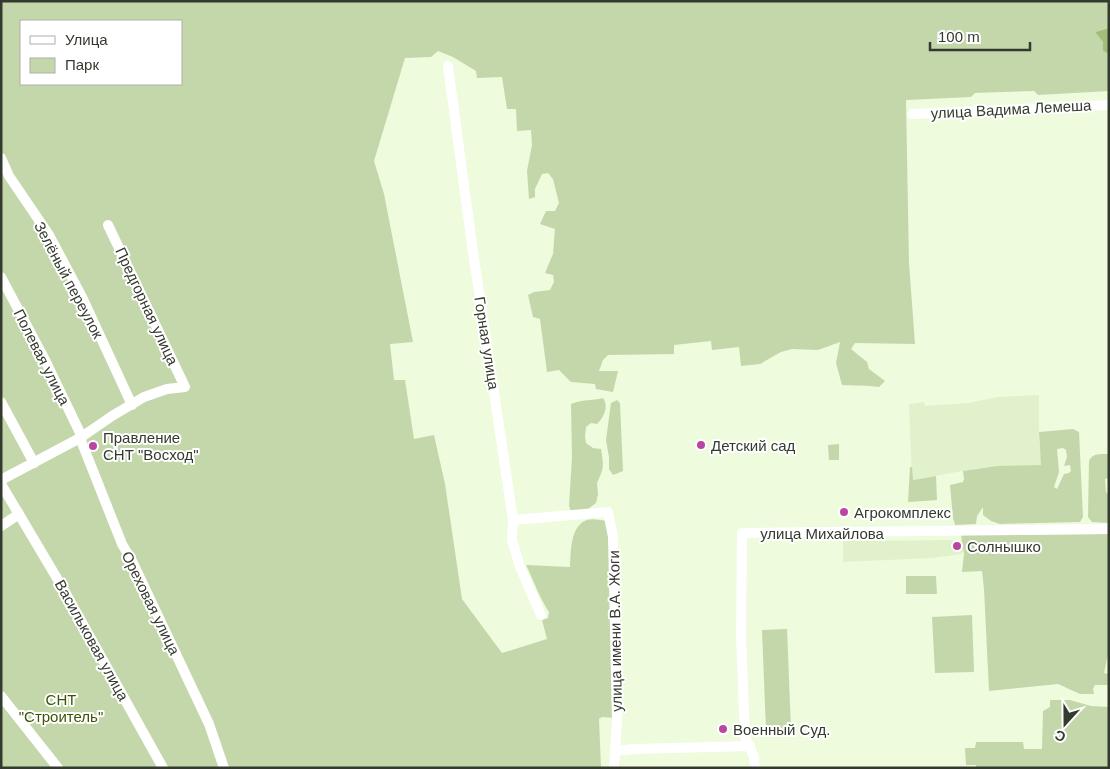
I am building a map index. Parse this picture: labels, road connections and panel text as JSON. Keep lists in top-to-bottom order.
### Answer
{
  "streets": {
    "street": [
      "улица Вадима Лемеша",
      "Зелёный переулок",
      "Предгорная улица",
      "Горная улица",
      "Полевая улица",
      "улица Михайлова",
      "Ореховая улица",
      "улица имени В.А. Жоги",
      "Васильковая улица"
    ]
  },
  "crossings": [
    ["Зелёный переулок", "Предгорная улица"],
    ["Горная улица", "улица имени В.А. Жоги"],
    ["Полевая улица", "Ореховая улица"]
  ],
  "parks": ["СНТ \"Строитель\""],
  "places": [
    "Детский сад",
    "Правление СНТ \"Восход\"",
    "Агрокомплекс",
    "Солнышко",
    "Военный Суд."
  ],
  "legend": ["Улица", "Парк"],
  "scale_bar": "100 m",
  "north": "bottom"
}
